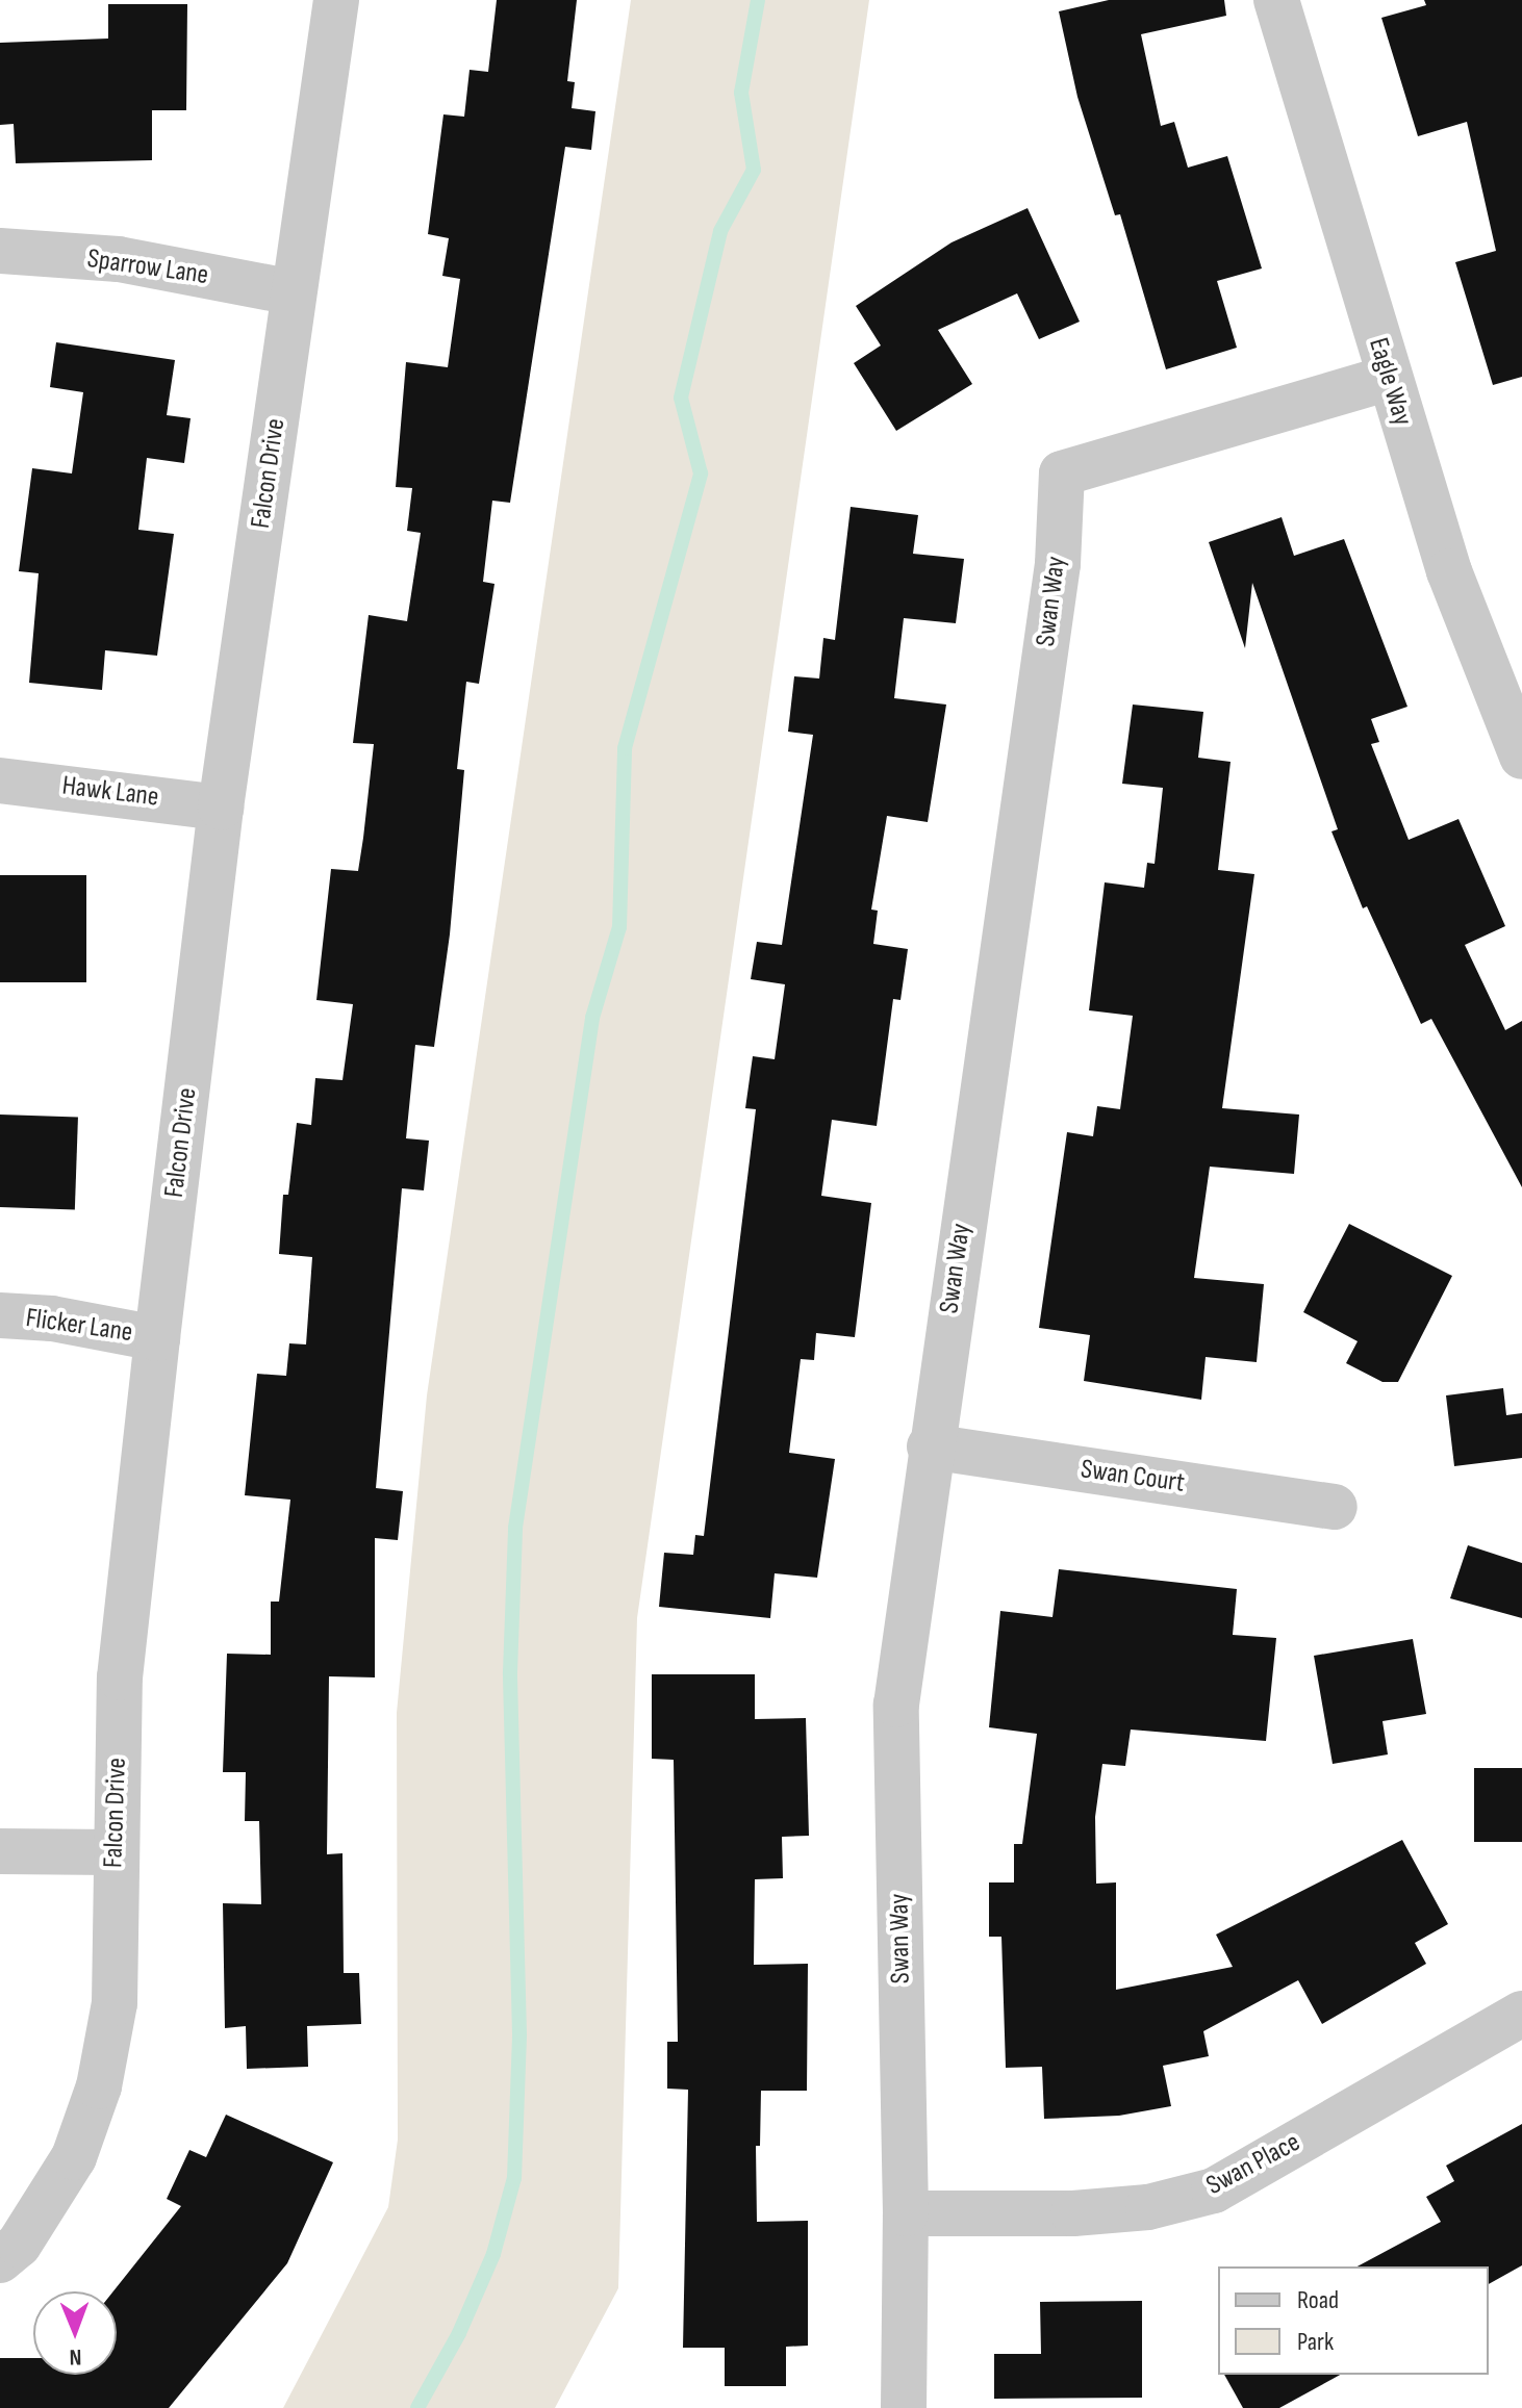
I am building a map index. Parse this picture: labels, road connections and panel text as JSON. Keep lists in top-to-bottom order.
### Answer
{
  "streets": {
    "street": [
      "Sparrow Lane",
      "Eagle Way",
      "Falcon Drive",
      "Swan Way",
      "Hawk Lane",
      "Flicker Lane",
      "Swan Court",
      "Swan Place"
    ]
  },
  "crossings": [
    ["Sparrow Lane", "Falcon Drive"],
    ["Eagle Way", "Swan Way"],
    ["Falcon Drive", "Hawk Lane"],
    ["Falcon Drive", "Flicker Lane"],
    ["Swan Way", "Swan Court"],
    ["Swan Way", "Swan Place"]
  ],
  "legend": ["Road", "Park"],
  "north": "bottom"
}
